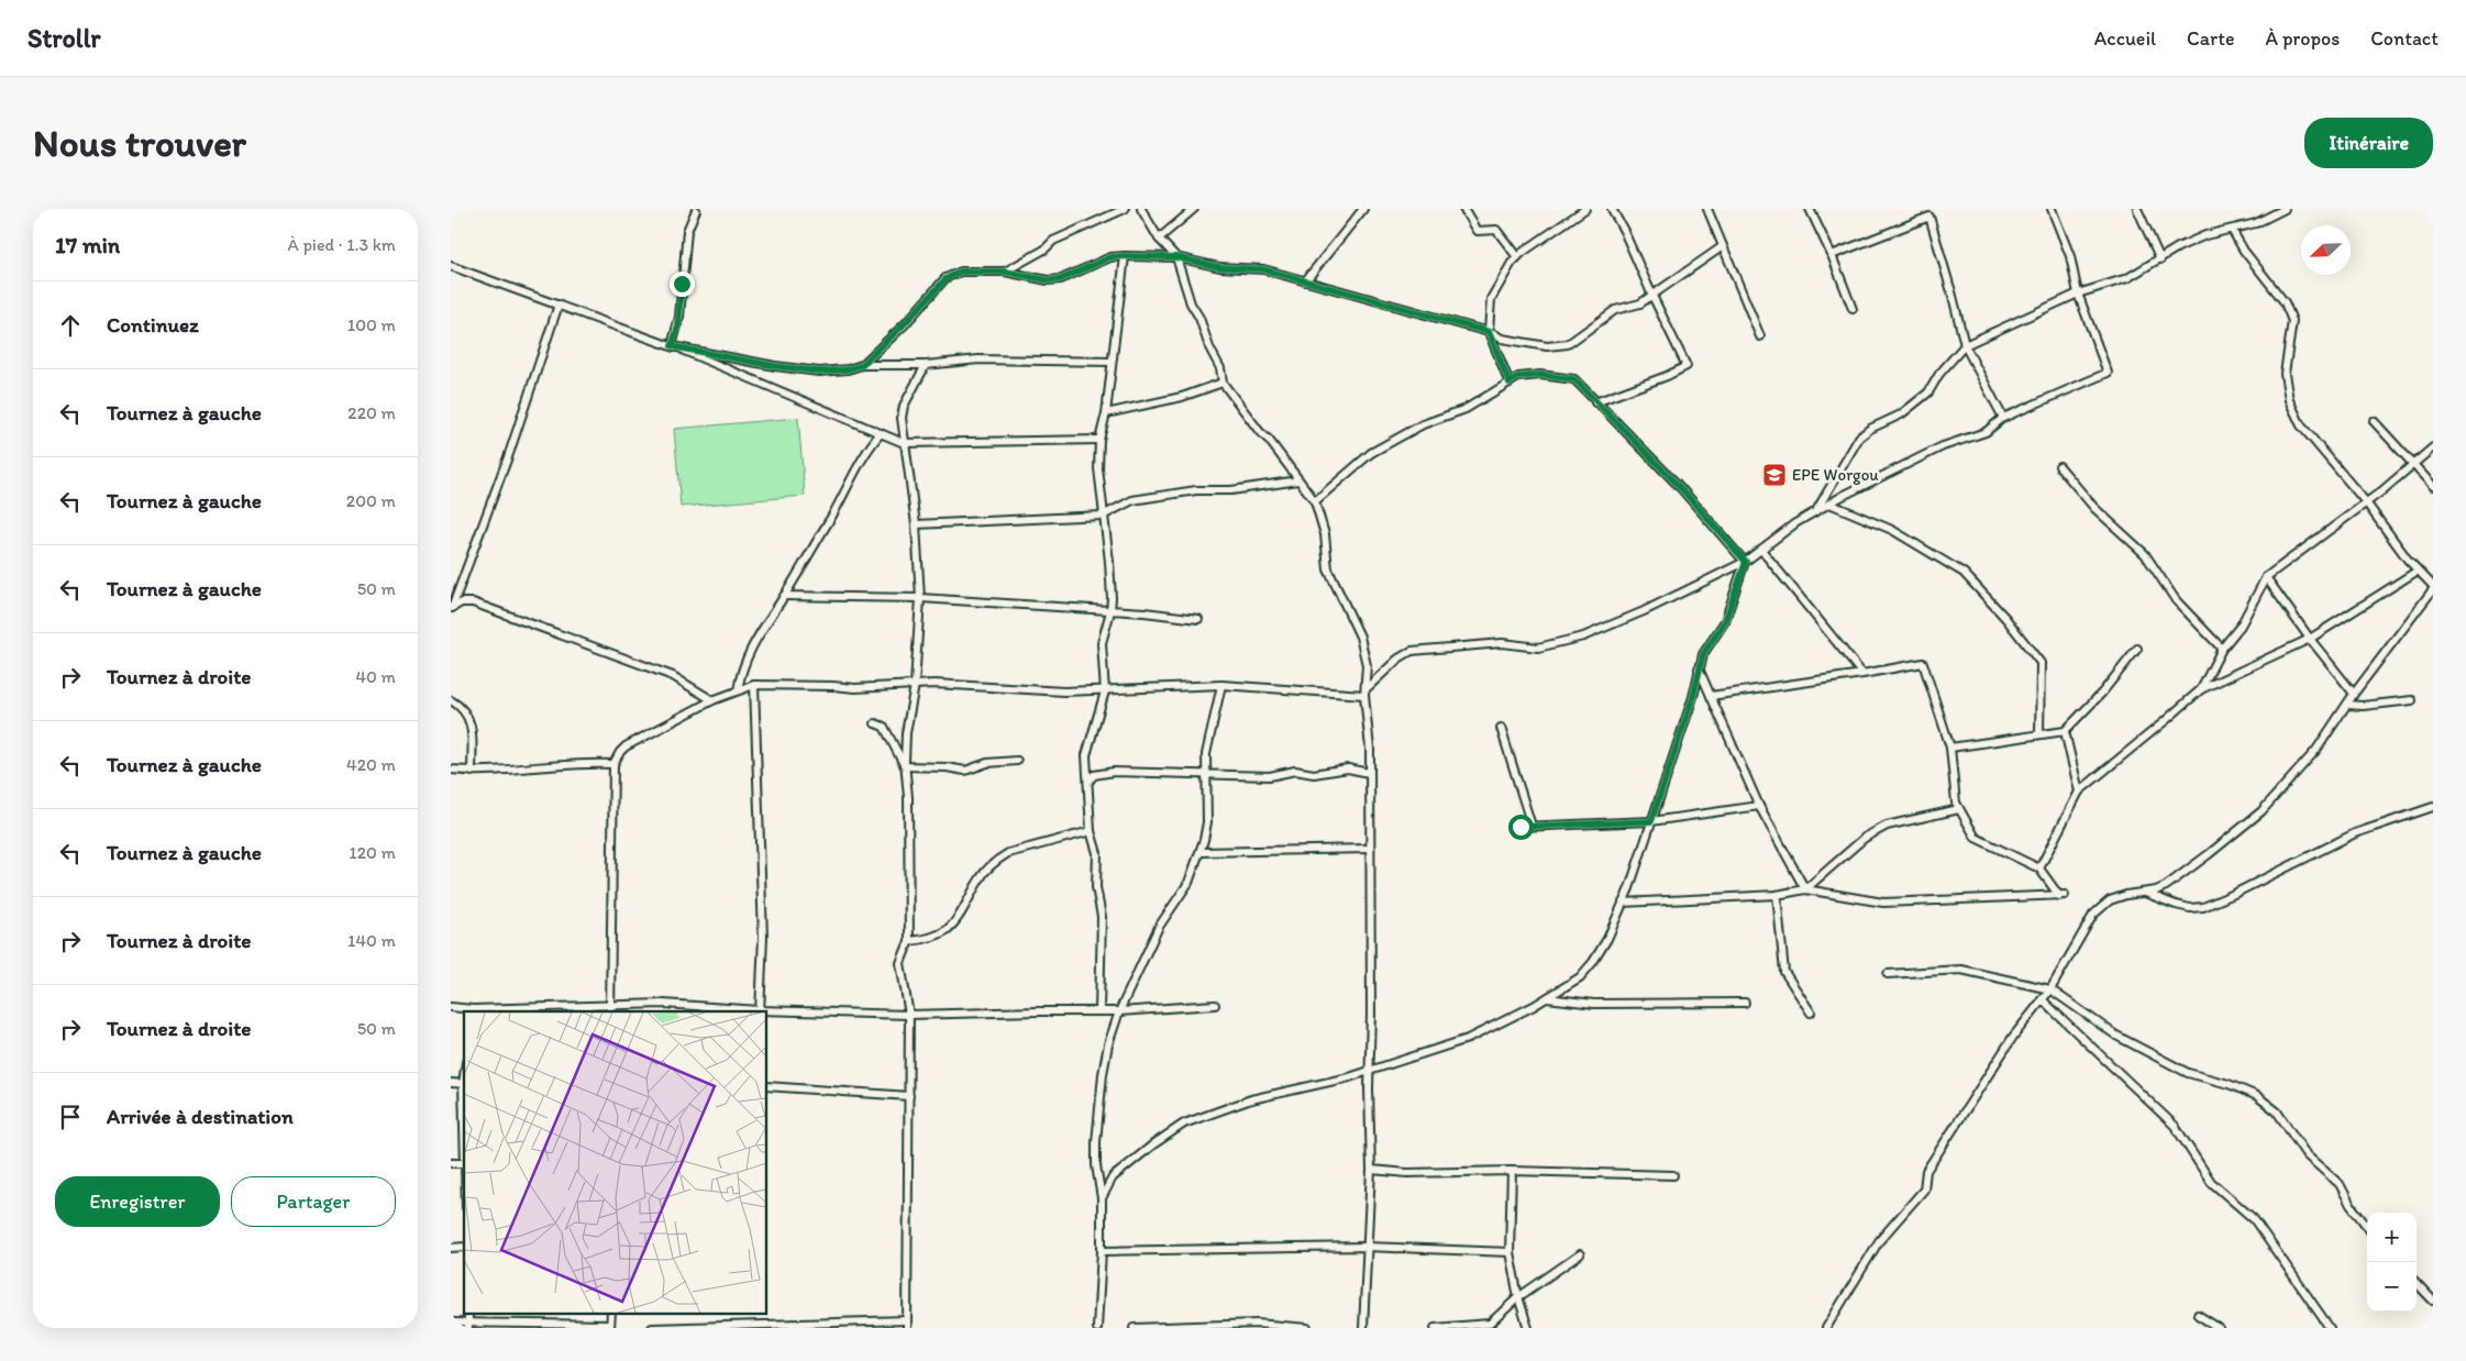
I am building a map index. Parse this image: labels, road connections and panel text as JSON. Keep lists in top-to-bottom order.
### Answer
{
  "places": {
    "school or university": ["EPE Worgou"]
  },
  "north": "bottom left",
  "page": {
    "header": "Strollr",
    "nav": [
      "Accueil",
      "Carte",
      "À propos",
      "Contact"
    ],
    "buttons": [
      "Itinéraire",
      ["Enregistrer", "Partager"]
    ],
    "title": "Nous trouver",
    "heading": ["17 min", "À pied · 1.3 km"],
    "list": [
      ["Continuez", "100 m"],
      ["Tournez à gauche", "220 m"],
      ["Tournez à gauche", "200 m"],
      ["Tournez à gauche", "50 m"],
      ["Tournez à droite", "40 m"],
      ["Tournez à gauche", "420 m"],
      ["Tournez à gauche", "120 m"],
      ["Tournez à droite", "140 m"],
      ["Tournez à droite", "50 m"],
      "Arrivée à destination"
    ],
    "map_buttons": ["+", "−"]
  }
}
